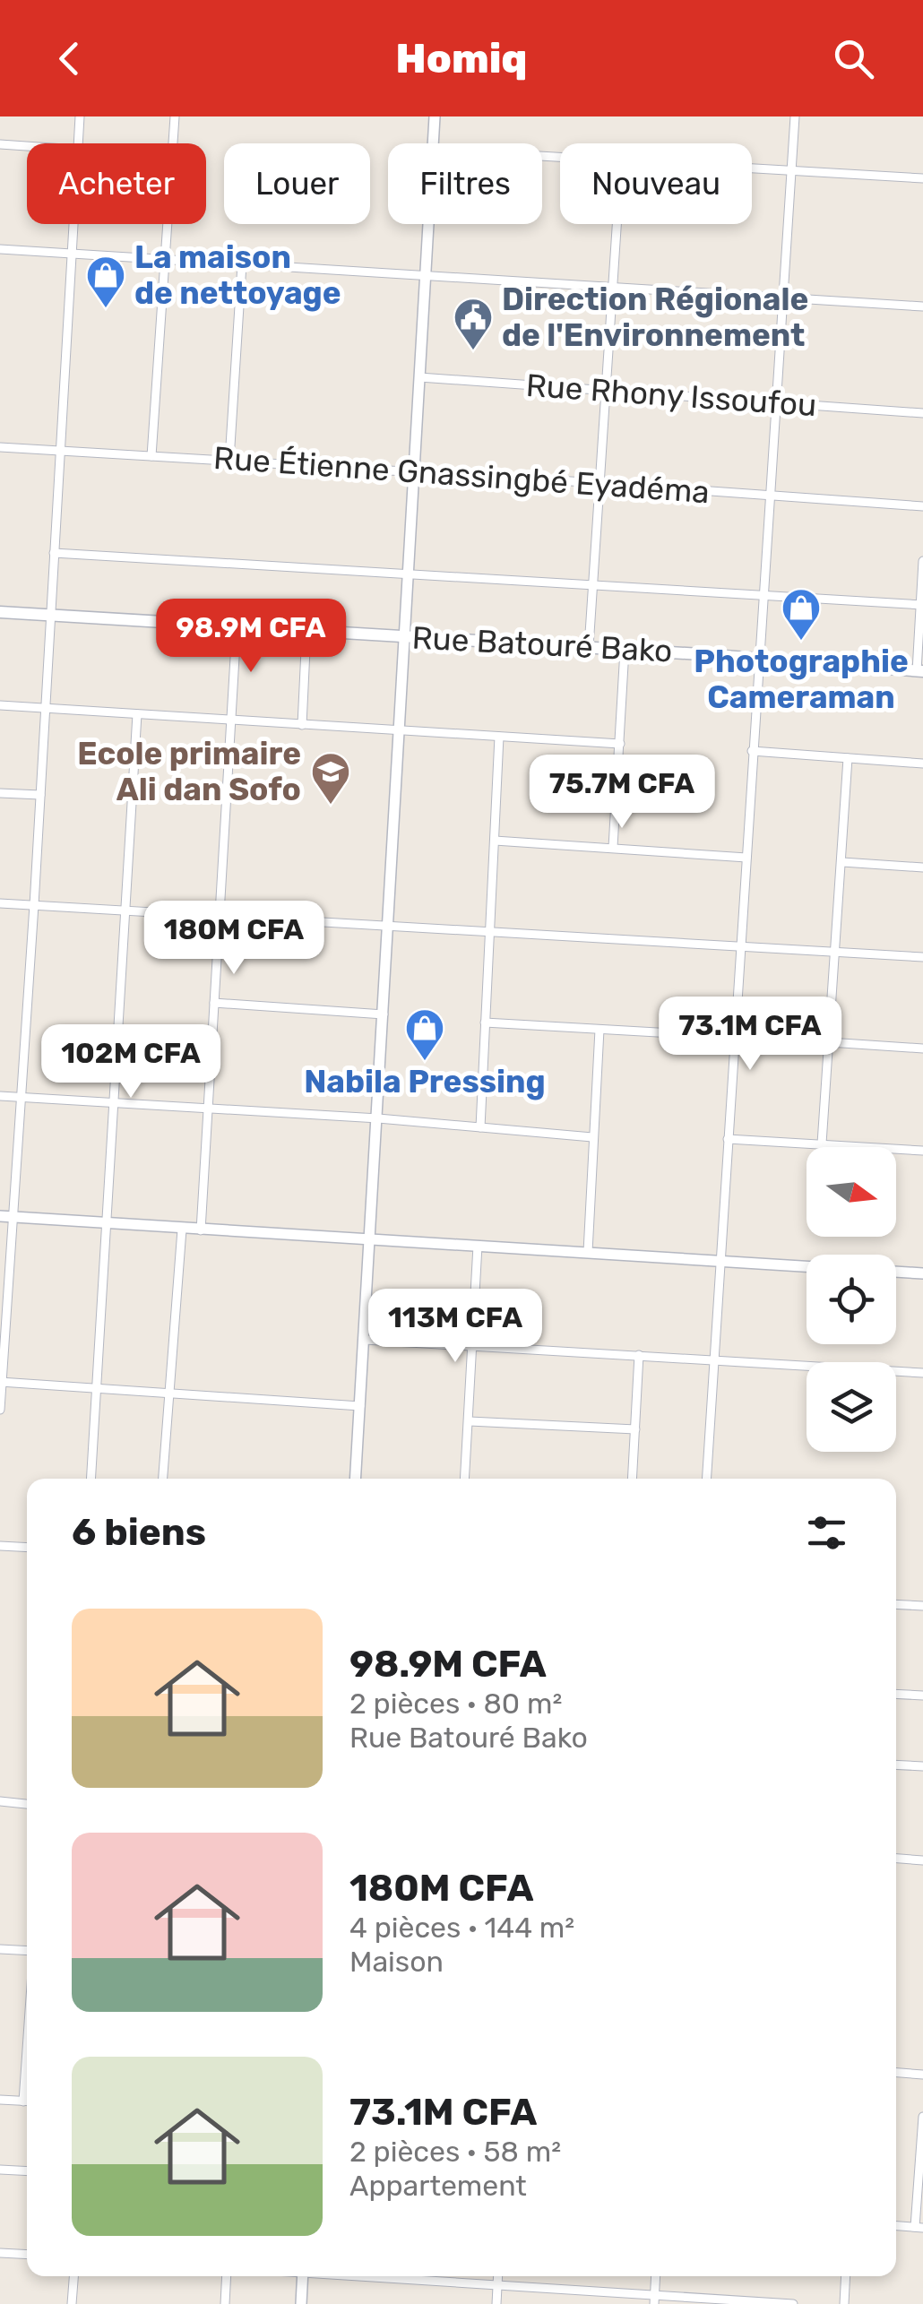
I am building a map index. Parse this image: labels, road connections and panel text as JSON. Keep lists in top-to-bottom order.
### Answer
{
  "streets": {
    "main road": ["Rue Batouré Bako"],
    "street": ["Rue Rhony Issoufou", "Rue Étienne Gnassingbé Eyadéma"]
  },
  "places": {
    "shop": ["La maison de nettoyage", "Photographie Cameraman", "Nabila Pressing"],
    "public building": ["Direction Régionale de l'Environnement"],
    "school or university": ["Ecole primaire Ali dan Sofo"]
  },
  "north": "right",
  "page": {
    "header": "Homiq",
    "chip": [
      "Acheter",
      "Louer",
      "Filtres",
      "Nouveau"
    ],
    "price": [
      "98.9M CFA",
      "75.7M CFA",
      "180M CFA",
      "73.1M CFA",
      "102M CFA",
      "113M CFA"
    ],
    "heading": "6 biens",
    "list": [
      {
        "name": "98.9M CFA",
        "note": "2 pièces · 80 m² · Rue Batouré Bako"
      },
      {
        "name": "180M CFA",
        "note": "4 pièces · 144 m² · Maison"
      },
      {
        "name": "73.1M CFA",
        "note": "2 pièces · 58 m² · Appartement"
      }
    ]
  }
}
